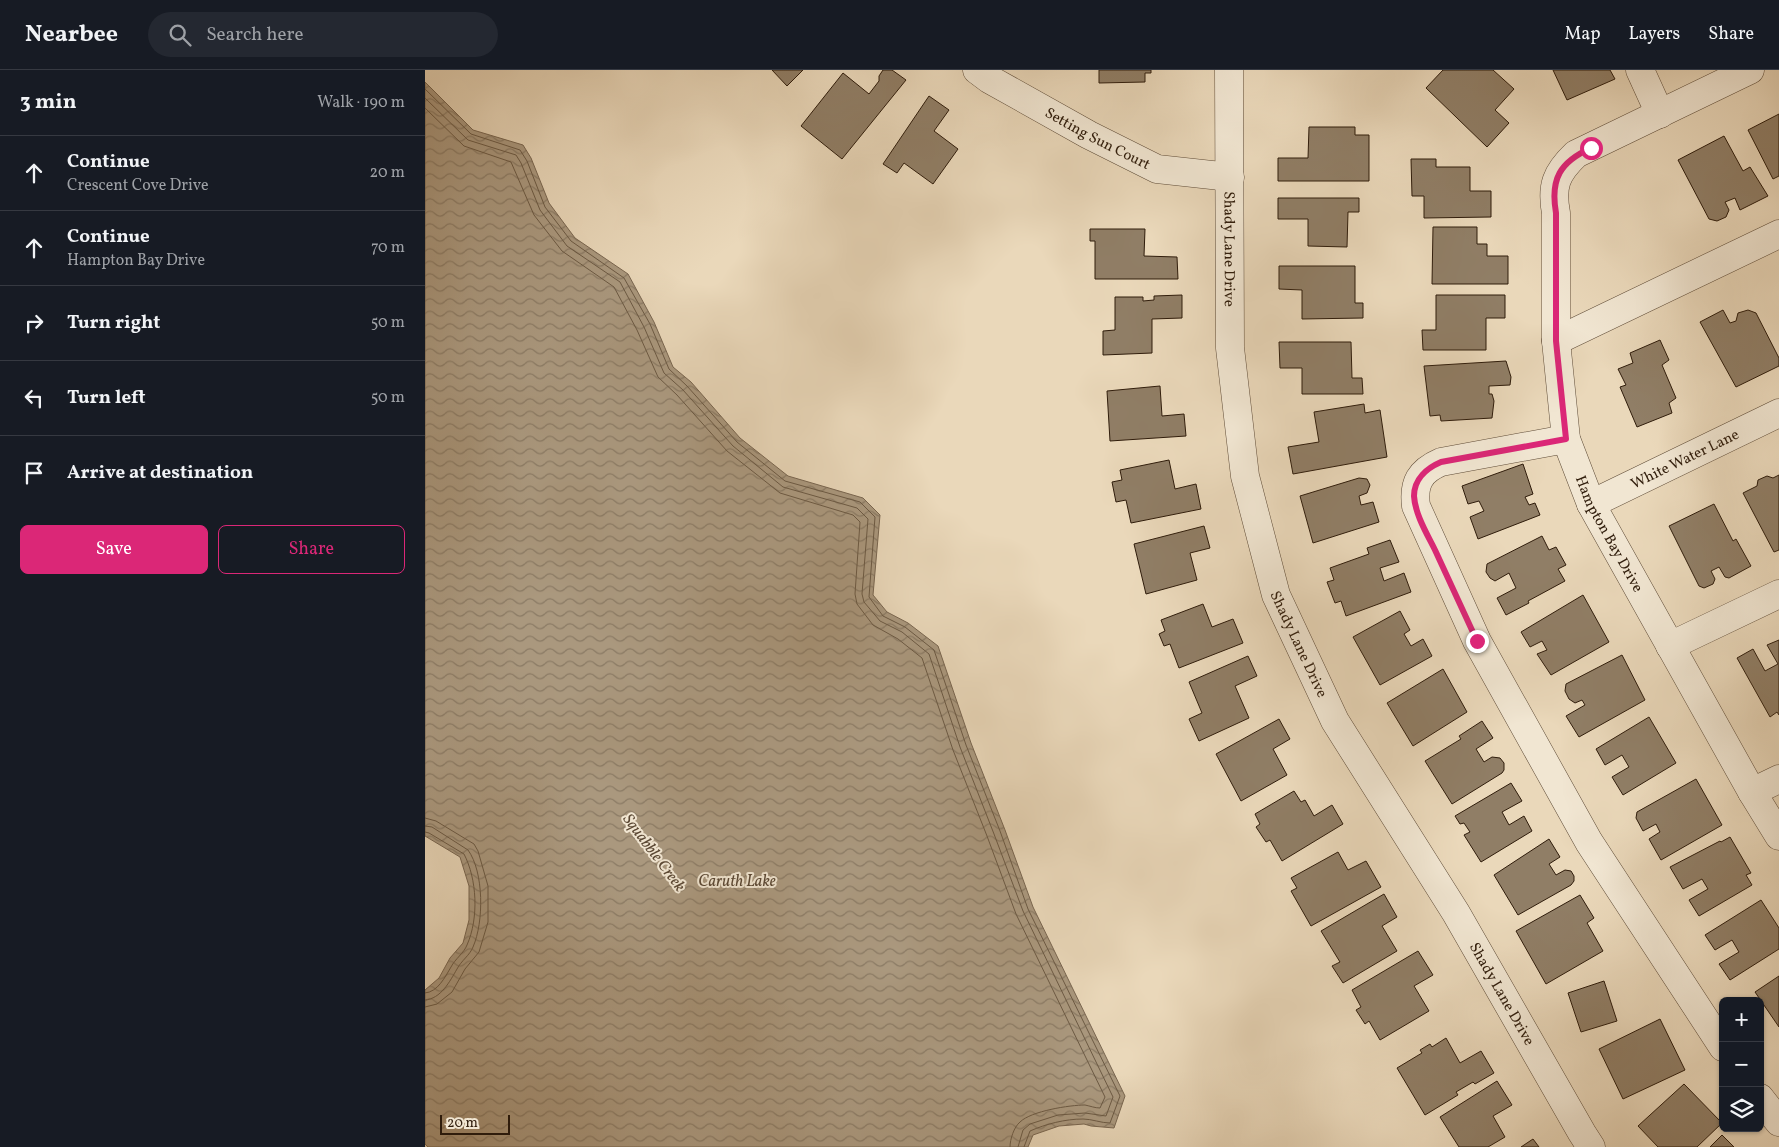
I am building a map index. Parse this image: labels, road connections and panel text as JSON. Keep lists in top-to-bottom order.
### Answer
{
  "streets": {
    "street": [
      "Setting Sun Court",
      "Shady Lane Drive",
      "White Water Lane",
      "Hampton Bay Drive"
    ]
  },
  "crossings": [
    ["Setting Sun Court", "Shady Lane Drive"],
    ["White Water Lane", "Hampton Bay Drive"]
  ],
  "water": ["Squabble Creek", "Caruth Lake"],
  "scale_bar": "20 m",
  "page": {
    "header": "Nearbee",
    "search": "Search here",
    "nav": ["Map", "Layers", "Share"],
    "heading": ["3 min", "Walk · 190 m"],
    "list": [
      ["Continue", "Crescent Cove Drive", "20 m"],
      ["Continue", "Hampton Bay Drive", "70 m"],
      ["Turn right", "50 m"],
      ["Turn left", "50 m"],
      "Arrive at destination"
    ],
    "buttons": ["Save", "Share"],
    "map_buttons": ["+", "−"],
    "scale": "20 m"
  }
}
